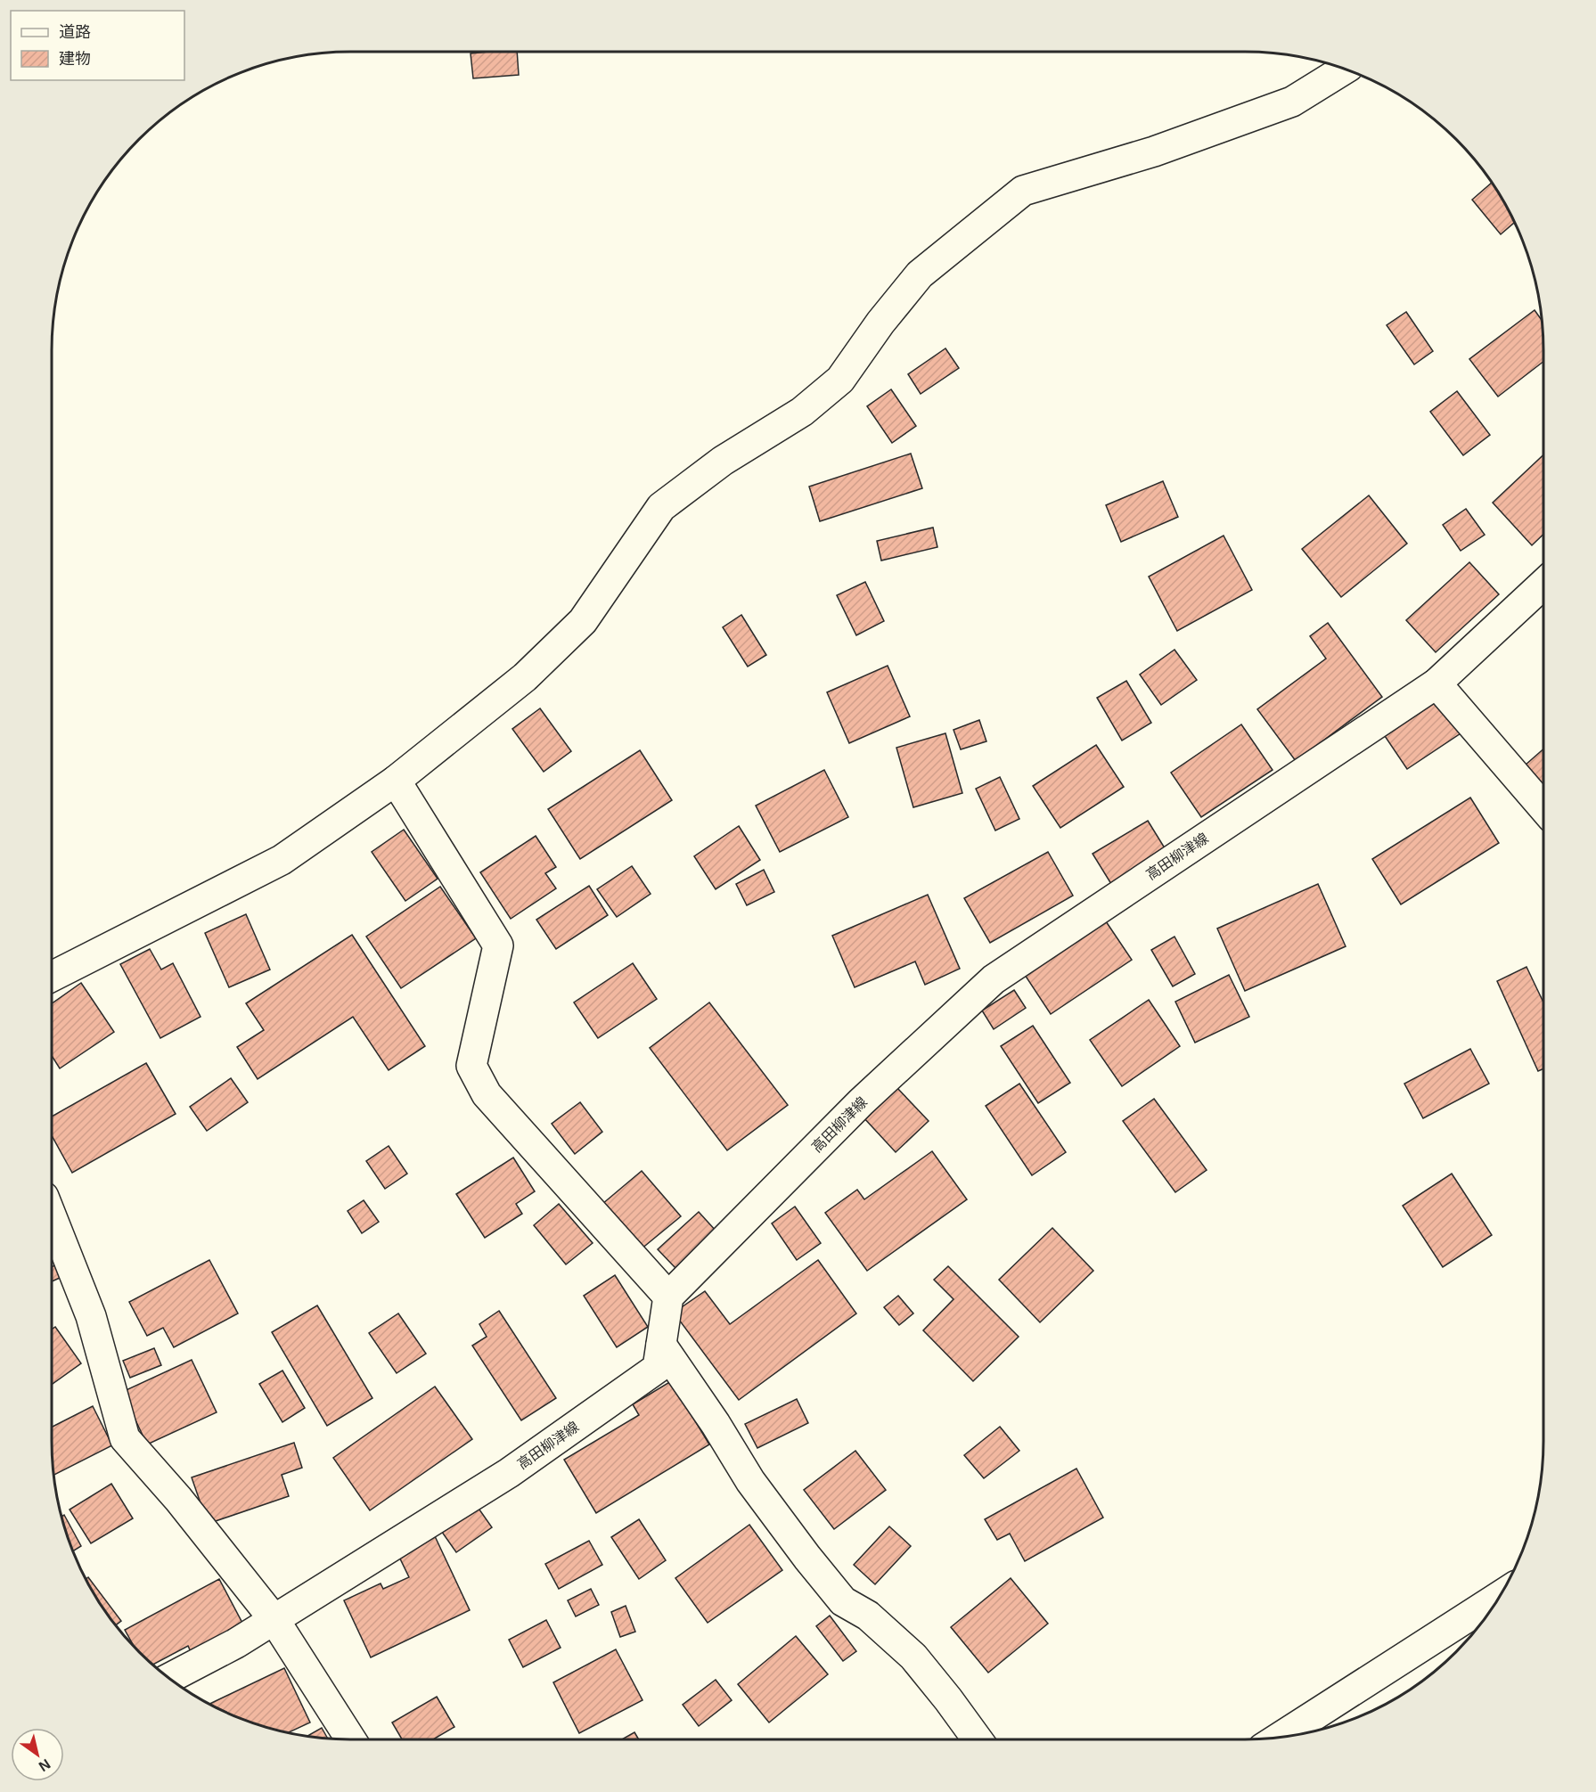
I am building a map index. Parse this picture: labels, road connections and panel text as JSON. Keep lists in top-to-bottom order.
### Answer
{
  "streets": {
    "street": ["高田柳津線"]
  },
  "legend": ["道路", "建物"],
  "north": "bottom right"
}
